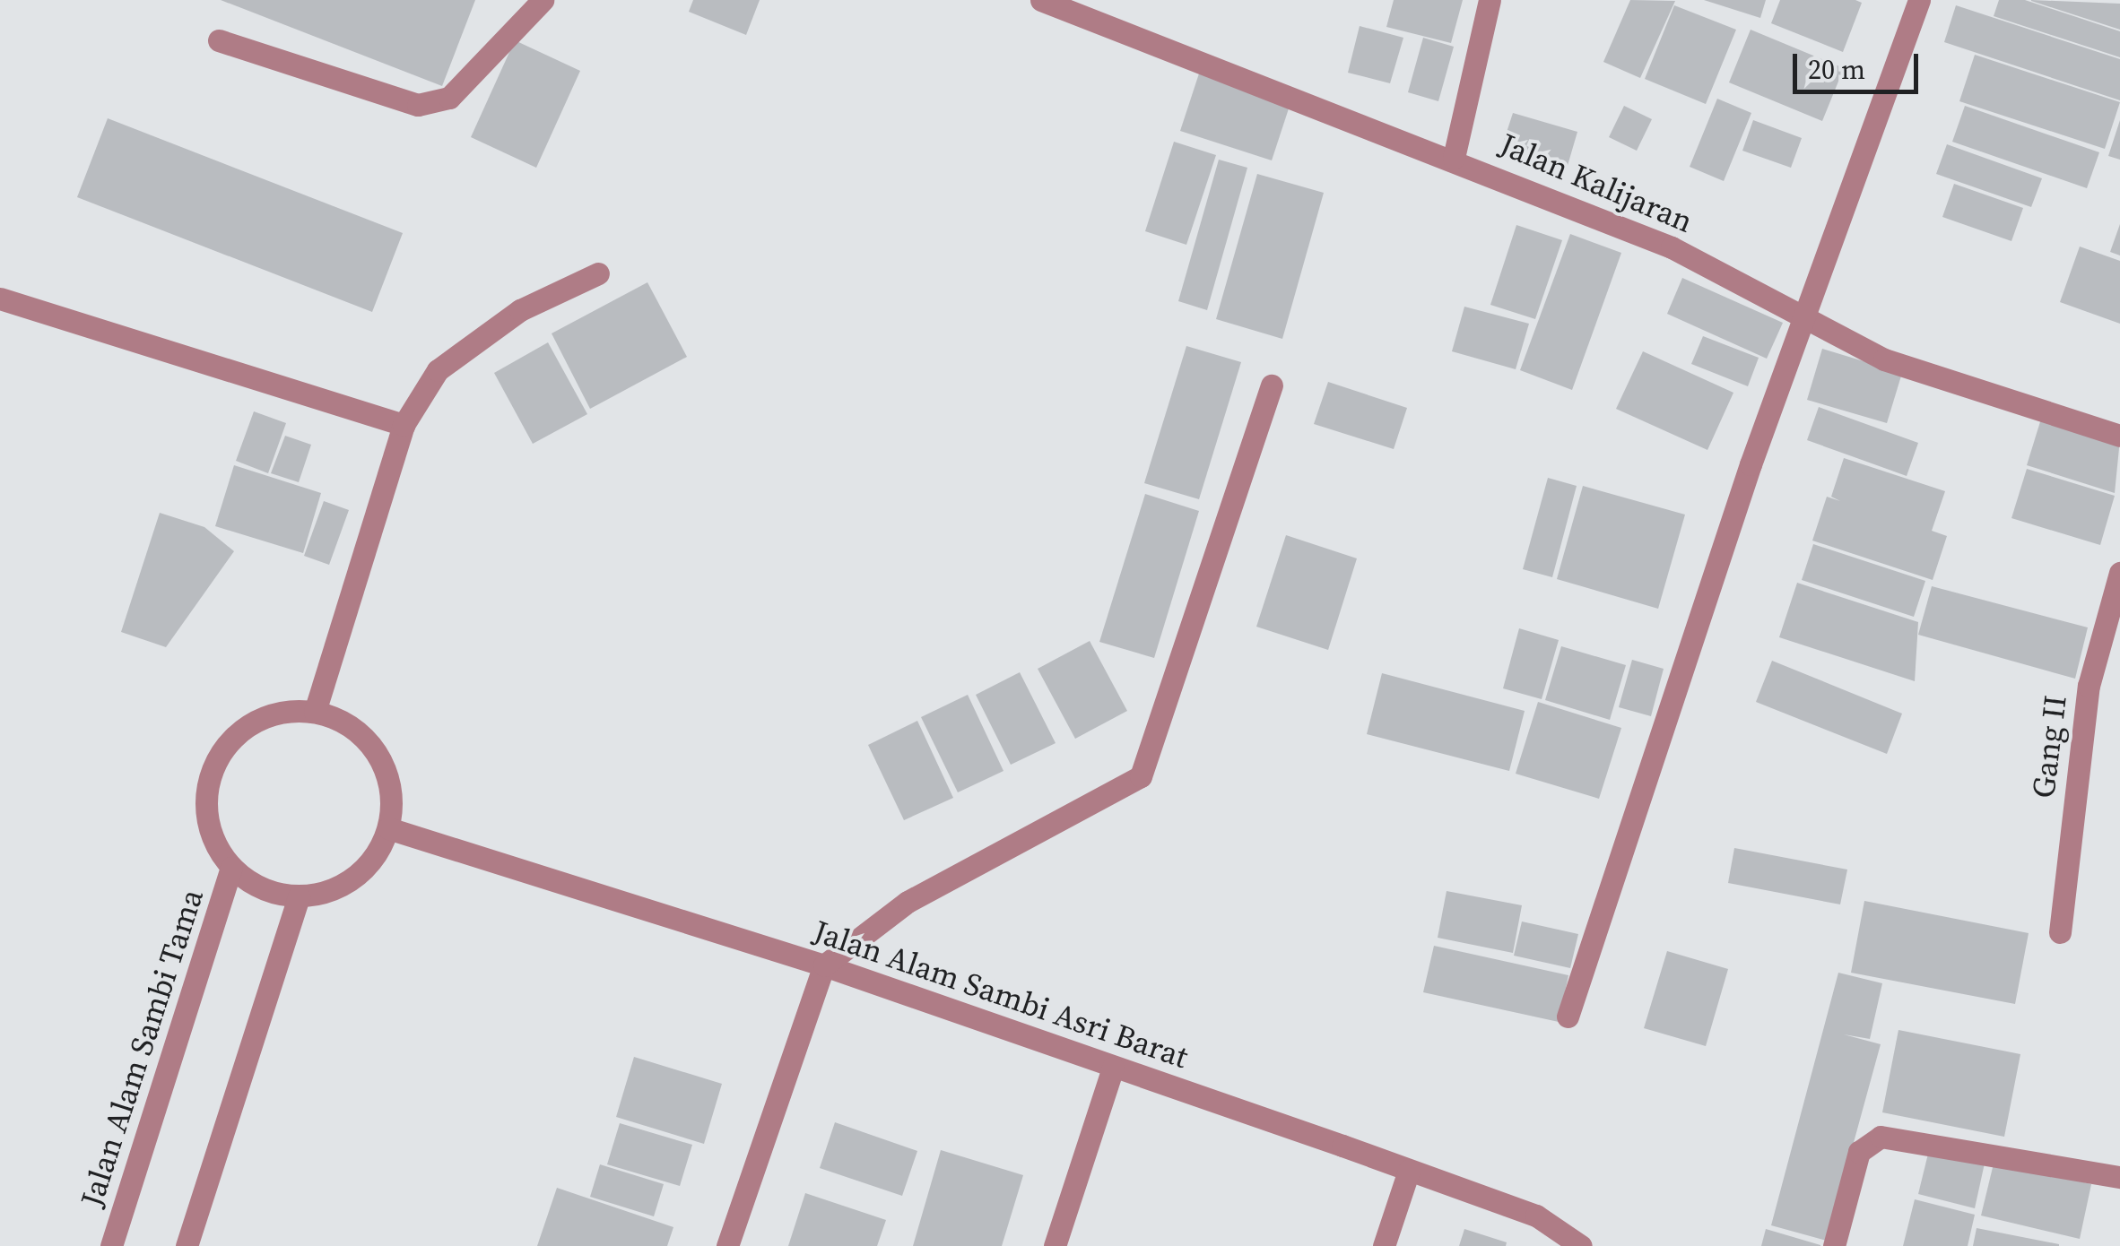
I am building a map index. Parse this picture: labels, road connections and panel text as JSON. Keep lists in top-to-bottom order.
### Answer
{
  "streets": {
    "street": [
      "Jalan Kalijaran",
      "Gang II",
      "Jalan Alam Sambi Asri Barat",
      "Jalan Alam Sambi Tama"
    ]
  },
  "crossings": [
    ["Jalan Alam Sambi Asri Barat", "Jalan Alam Sambi Tama"]
  ],
  "scale_bar": "20 m"
}
